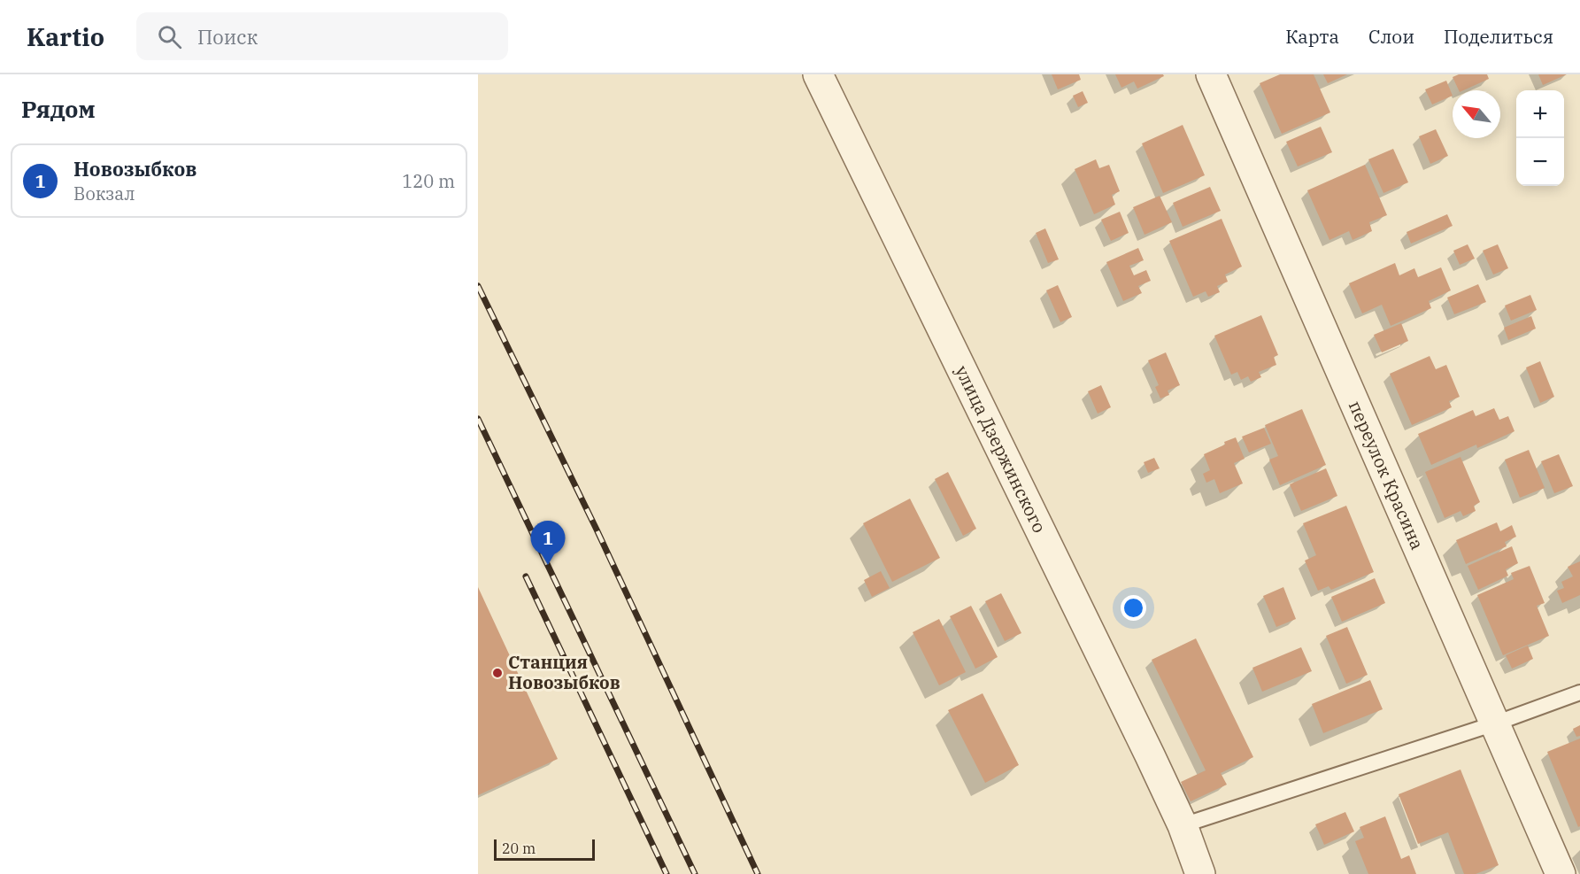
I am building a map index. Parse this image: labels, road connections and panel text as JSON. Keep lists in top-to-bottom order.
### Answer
{
  "streets": {
    "street": ["улица Дзержинского", "переулок Красина"]
  },
  "places": ["Станция Новозыбков"],
  "scale_bar": "20 m",
  "north": "top left",
  "page": {
    "header": "Kartio",
    "search": "Поиск",
    "nav": ["Карта", "Слои", "Поделиться"],
    "heading": "Рядом",
    "map_buttons": ["+", "−"],
    "list": [
      {
        "mark": "1",
        "name": "Новозыбков",
        "note": "Вокзал",
        "value": "120 m"
      }
    ],
    "pins": "1",
    "scale": "20 m"
  }
}
